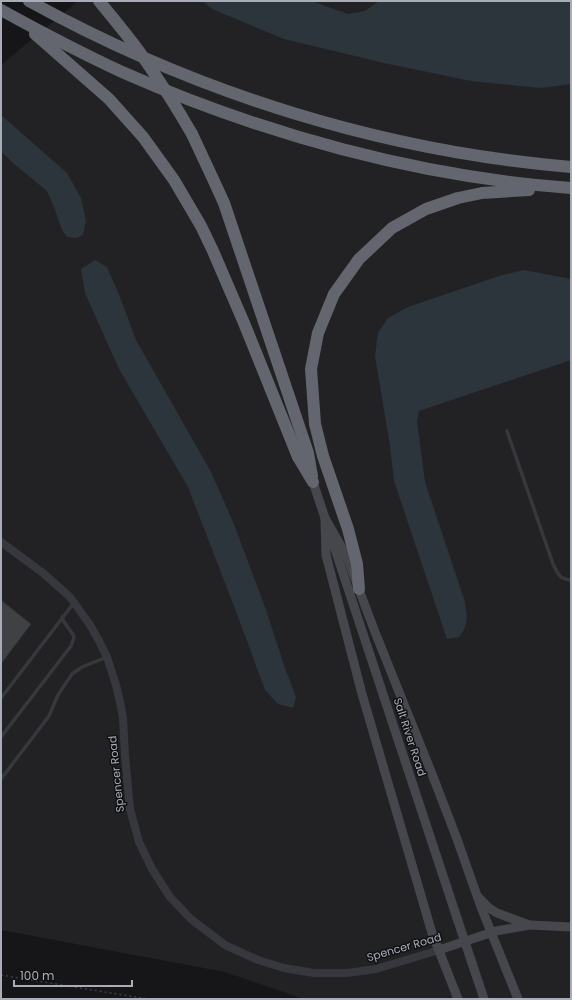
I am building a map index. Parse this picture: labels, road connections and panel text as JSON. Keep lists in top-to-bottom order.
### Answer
{
  "streets": {
    "main road": ["Salt River Road", "Spencer Road"]
  },
  "scale_bar": "100 m"
}
